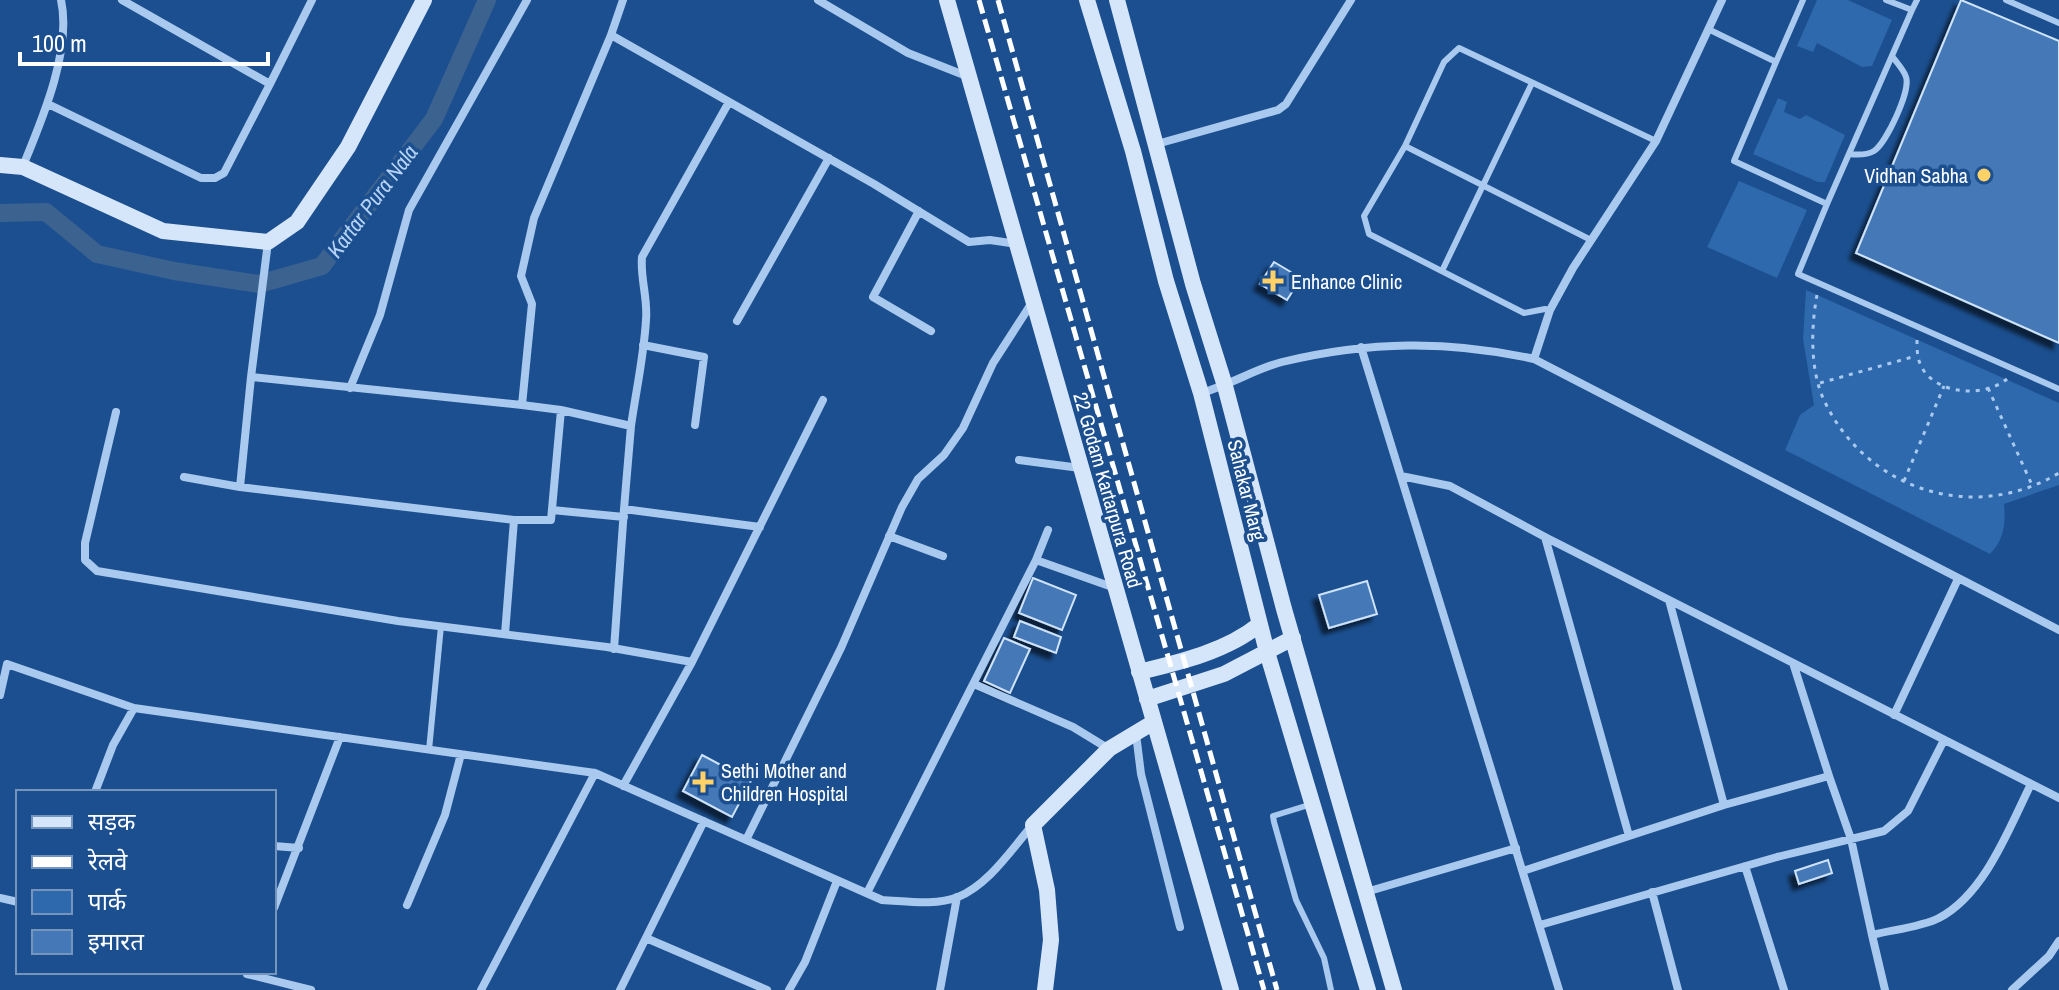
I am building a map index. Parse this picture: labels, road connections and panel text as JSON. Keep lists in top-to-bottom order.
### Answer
{
  "streets": {
    "street": ["22 Godam Kartarpura Road", "Sahakar Marg"]
  },
  "water": ["Kartar Pura Nala"],
  "places": {
    "other": ["Vidhan Sabha"],
    "health": ["Enhance Clinic", "Sethi Mother and Children Hospital"]
  },
  "legend": [
    "सड़क",
    "रेलवे",
    "पार्क",
    "इमारत"
  ],
  "scale_bar": "100 m"
}
